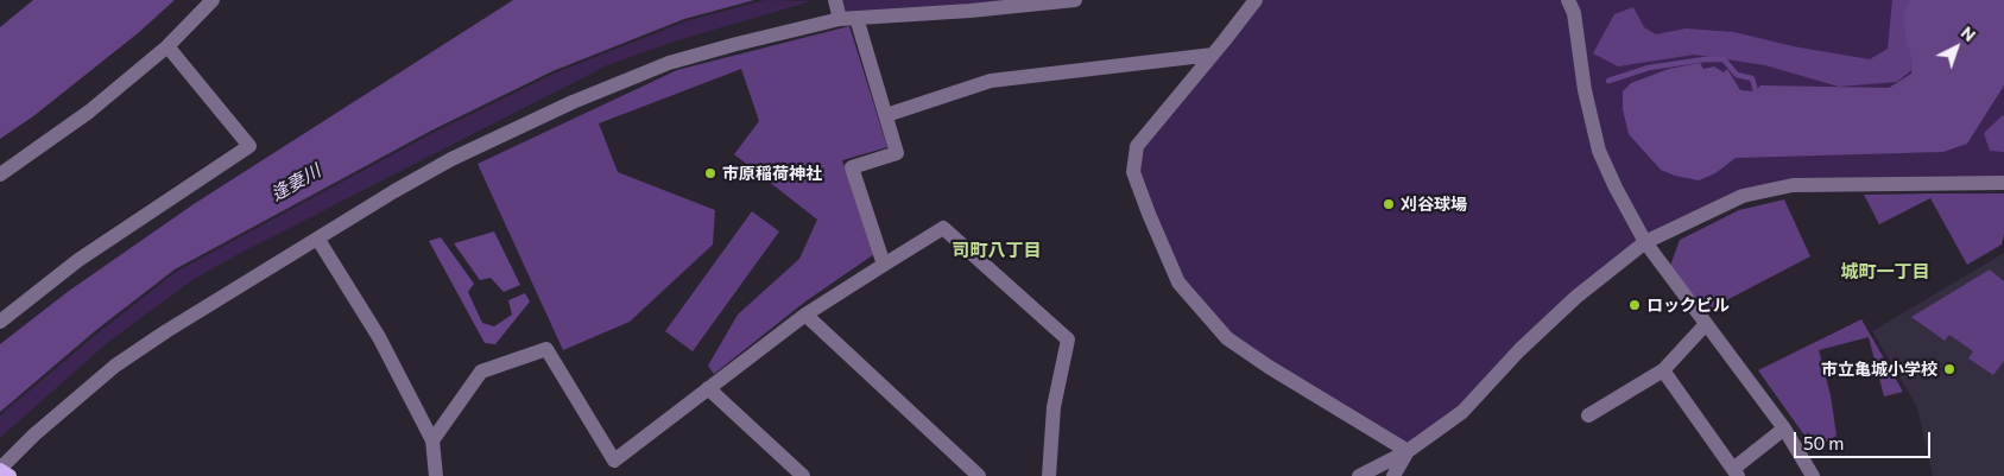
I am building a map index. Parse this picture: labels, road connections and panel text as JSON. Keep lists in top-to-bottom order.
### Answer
{
  "districts": ["司町八丁目", "城町一丁目"],
  "water": ["逢妻川"],
  "places": [
    "市原稲荷神社",
    "刈谷球場",
    "ロックビル",
    "市立亀城小学校"
  ],
  "scale_bar": "50 m",
  "north": "top right"
}
